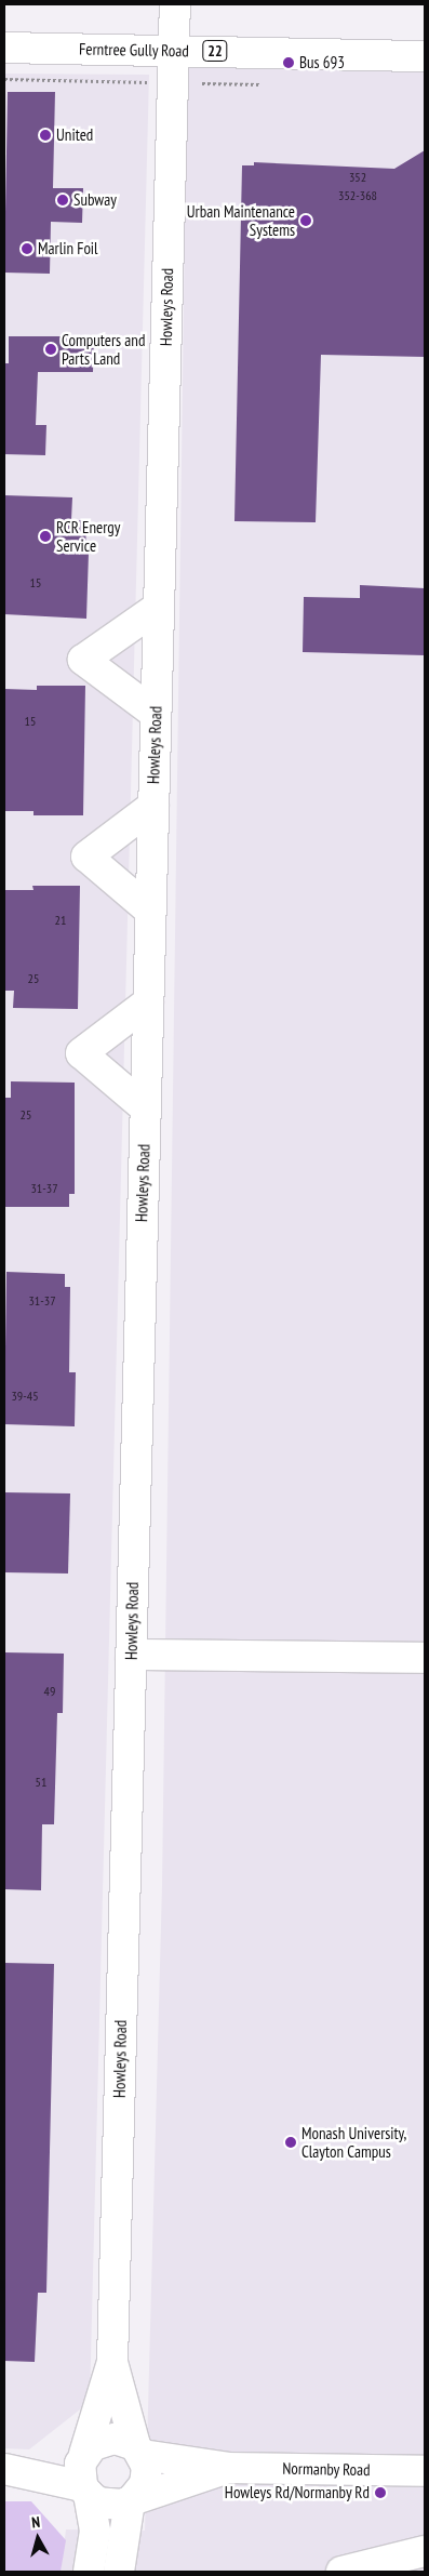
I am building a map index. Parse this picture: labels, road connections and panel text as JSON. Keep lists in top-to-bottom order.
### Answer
{
  "streets": {
    "street": [
      "Ferntree Gully Road",
      "22",
      "Howleys Road",
      "Normanby Road"
    ]
  },
  "crossings": [
    ["Ferntree Gully Road", "Howleys Road"],
    ["Howleys Road", "Normanby Road"]
  ],
  "places": [
    "Bus 693",
    "United",
    "Subway",
    "Urban Maintenance Systems",
    "Marlin Foil",
    "Computers and Parts Land",
    "RCR Energy Service",
    "Monash University, Clayton Campus",
    "Howleys Rd/Normanby Rd"
  ],
  "house_numbers": [
    "352",
    "352-368",
    "15",
    "15",
    "21",
    "25",
    "25",
    "31-37",
    "31-37",
    "39-45",
    "49",
    "51"
  ],
  "north": "top"
}
